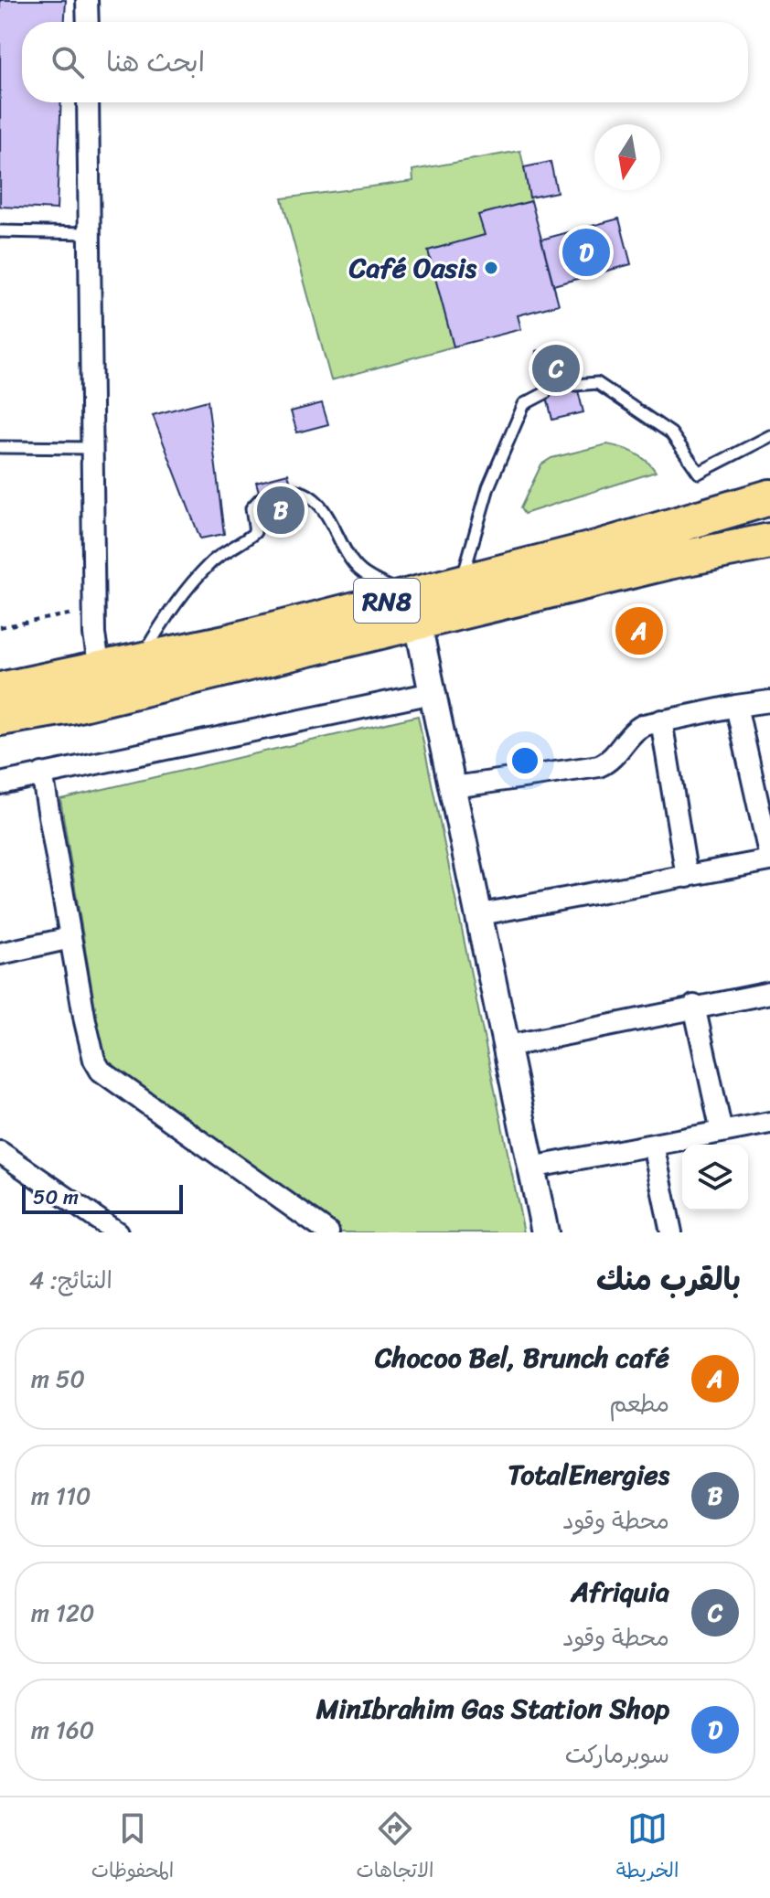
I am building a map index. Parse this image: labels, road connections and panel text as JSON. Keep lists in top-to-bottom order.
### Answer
{
  "streets": {
    "highway": ["RN8"]
  },
  "places": ["Café Oasis"],
  "scale_bar": "50 m",
  "north": "bottom",
  "page": {
    "search": "ابحث هنا",
    "pins": [
      "D",
      "C",
      "B",
      "A"
    ],
    "scale": "50 m",
    "heading": ["بالقرب منك", "النتائج: 4"],
    "list": [
      {
        "mark": "A",
        "name": "Chocoo Bel, Brunch café",
        "note": "مطعم",
        "value": "50 m"
      },
      {
        "mark": "B",
        "name": "TotalEnergies",
        "note": "محطة وقود",
        "value": "110 m"
      },
      {
        "mark": "C",
        "name": "Afriquia",
        "note": "محطة وقود",
        "value": "120 m"
      },
      {
        "mark": "D",
        "name": "MinIbrahim Gas Station Shop",
        "note": "سوبرماركت",
        "value": "160 m"
      }
    ],
    "nav": ["الخريطة", "الاتجاهات", "المحفوظات"]
  }
}
